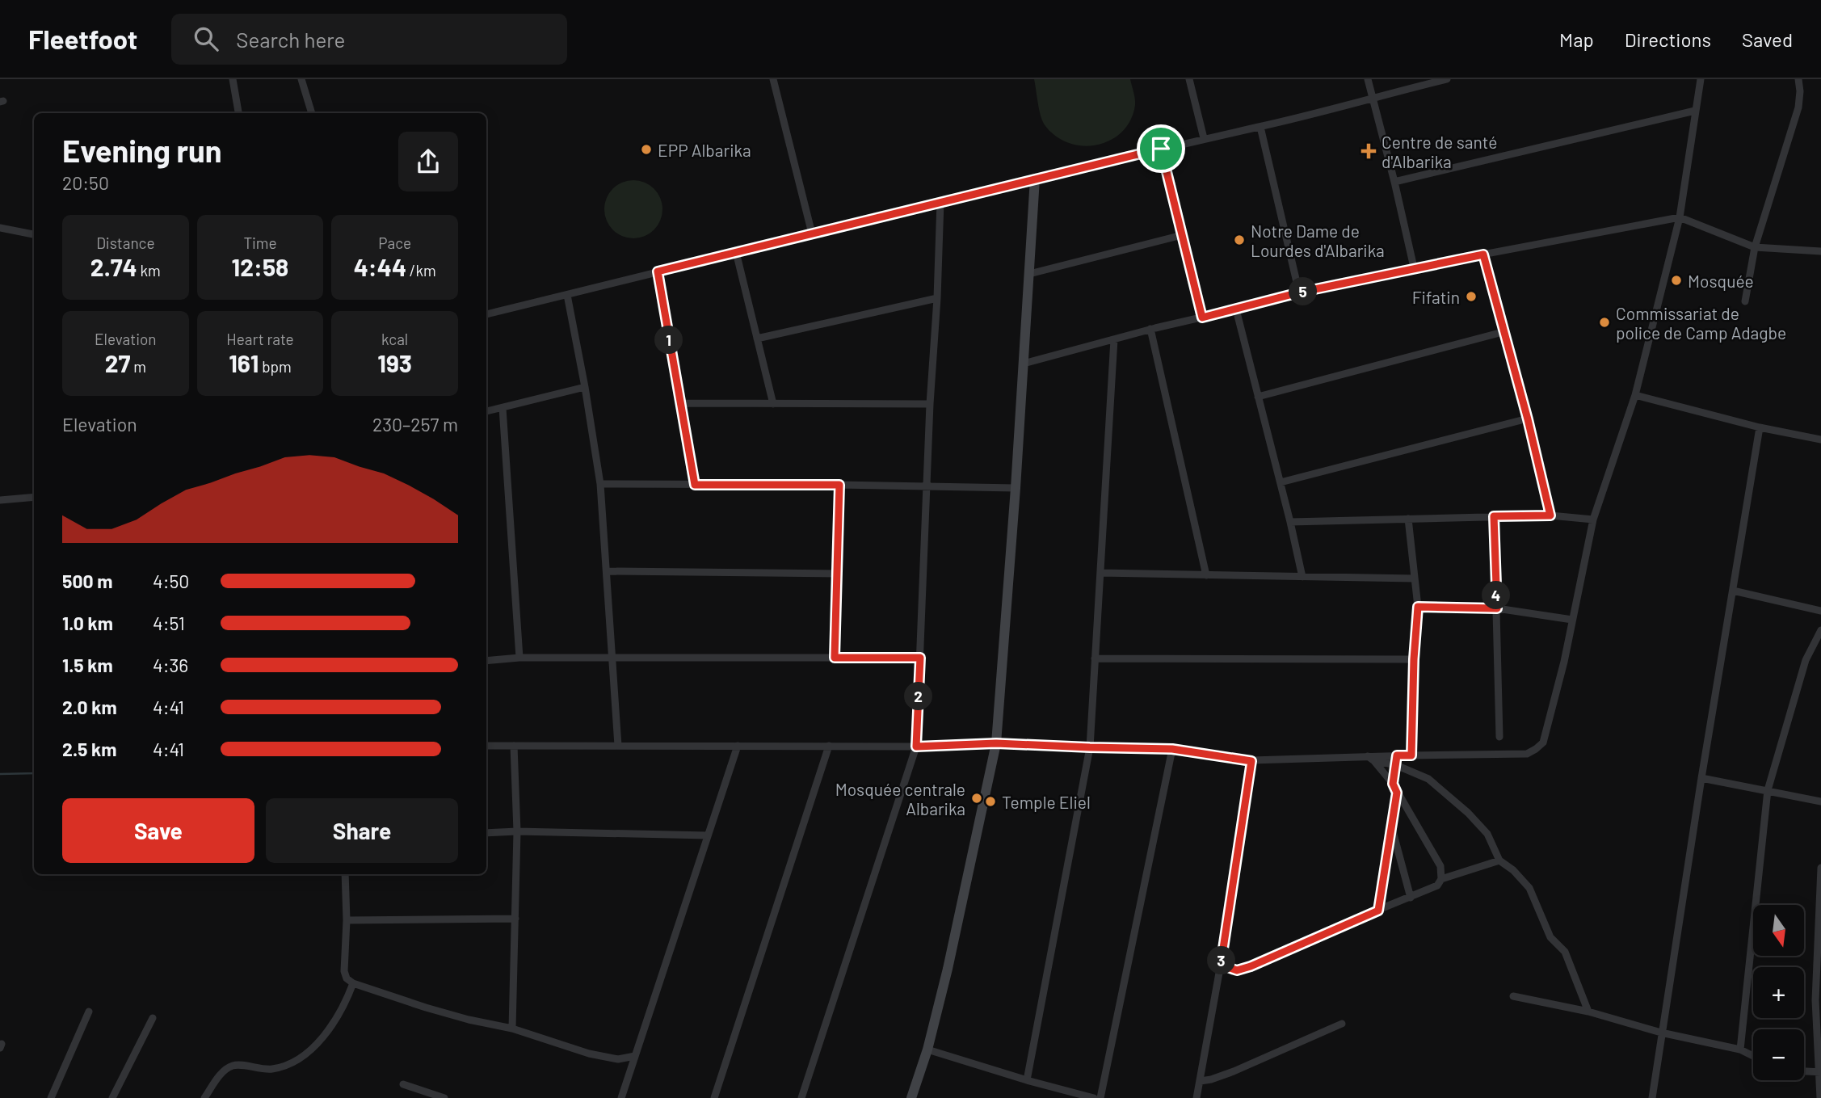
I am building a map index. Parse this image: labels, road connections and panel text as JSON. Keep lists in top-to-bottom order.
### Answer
{
  "places": {
    "other": [
      "EPP Albarika",
      "Notre Dame de Lourdes d'Albarika",
      "Mosquée",
      "Fifatin",
      "Commissariat de police de Camp Adagbe",
      "Mosquée centrale Albarika",
      "Temple Eliel"
    ],
    "health": ["Centre de santé d'Albarika"]
  },
  "north": "bottom",
  "page": {
    "header": "Fleetfoot",
    "search": "Search here",
    "nav": ["Map", "Directions", "Saved"],
    "heading": ["Evening run", "20:50"],
    "stats": [
      ["Distance", "2.74 km"],
      ["Time", "12:58"],
      ["Pace", "4:44 /km"],
      ["Elevation", "27 m"],
      ["Heart rate", "161 bpm"],
      ["kcal", "193"]
    ],
    "pins": [
      "5",
      "1",
      "4",
      "2",
      "3"
    ],
    "chart": ["Elevation", "230–257 m"],
    "list": [
      {
        "name": "500 m",
        "note": "4:50"
      },
      {
        "name": "1.0 km",
        "note": "4:51"
      },
      {
        "name": "1.5 km",
        "note": "4:36"
      },
      {
        "name": "2.0 km",
        "note": "4:41"
      },
      {
        "name": "2.5 km",
        "note": "4:41"
      }
    ],
    "buttons": ["Save", "Share"],
    "map_buttons": ["+", "−"]
  }
}
